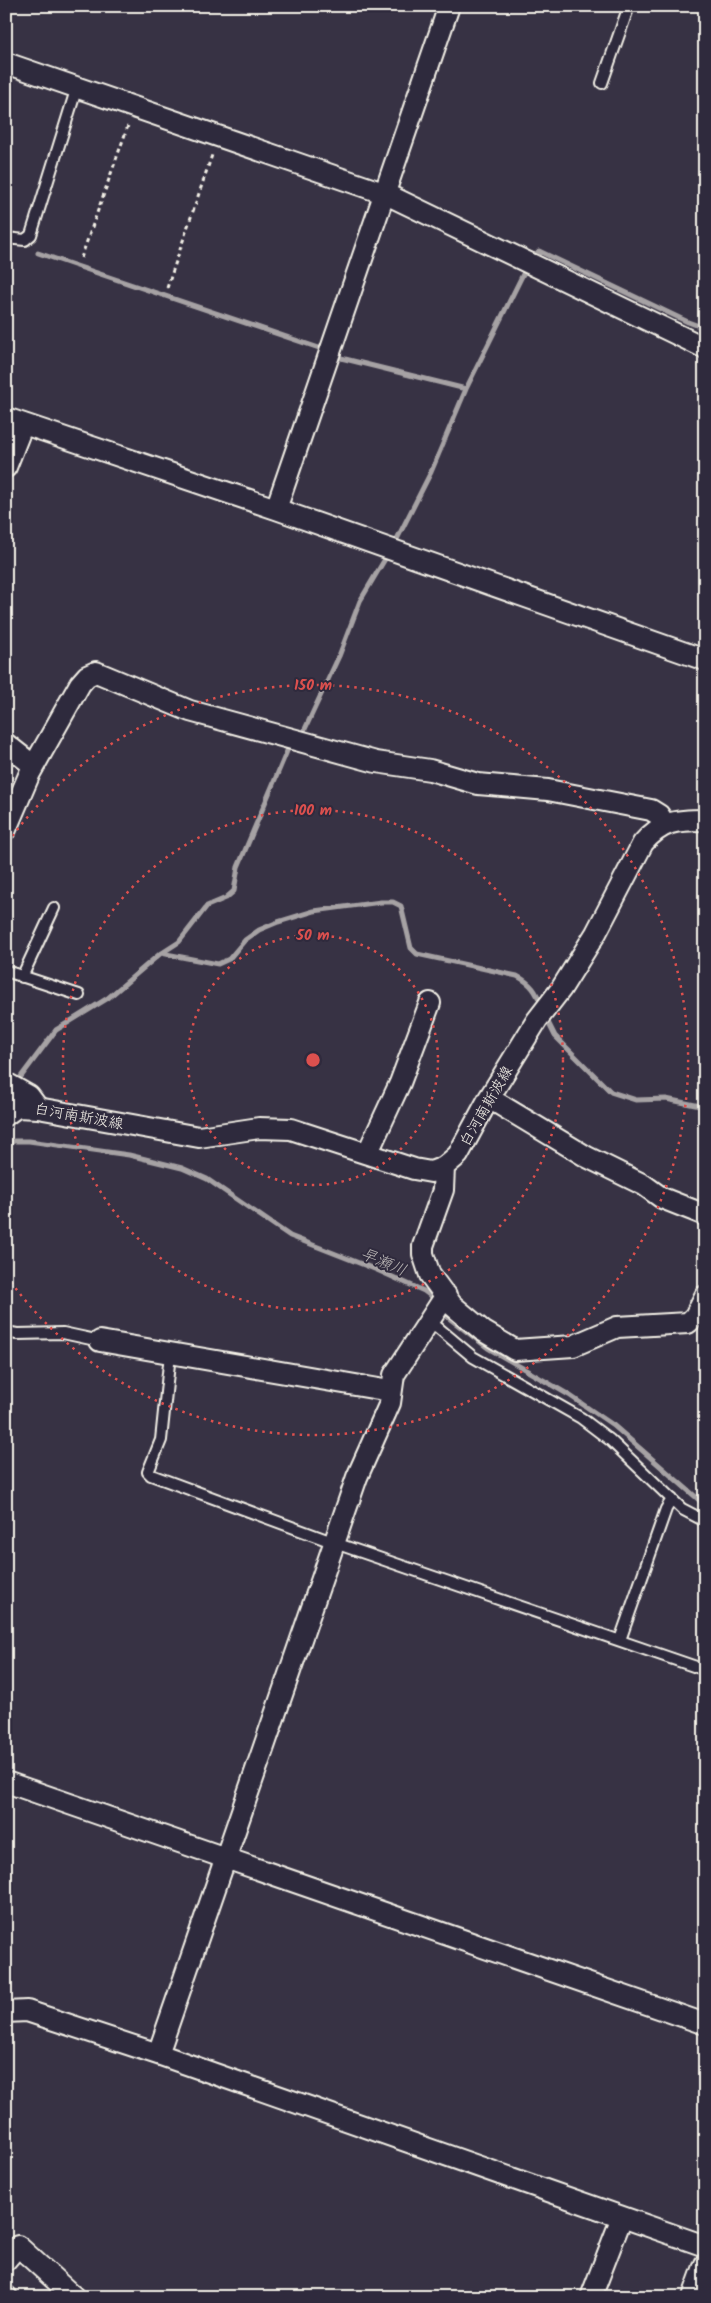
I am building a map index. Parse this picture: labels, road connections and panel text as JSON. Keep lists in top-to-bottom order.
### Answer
{
  "streets": {
    "street": ["白河南斯波線"]
  },
  "water": ["早瀬川"],
  "rings": ["150 m", "100 m", "50 m"]
}
